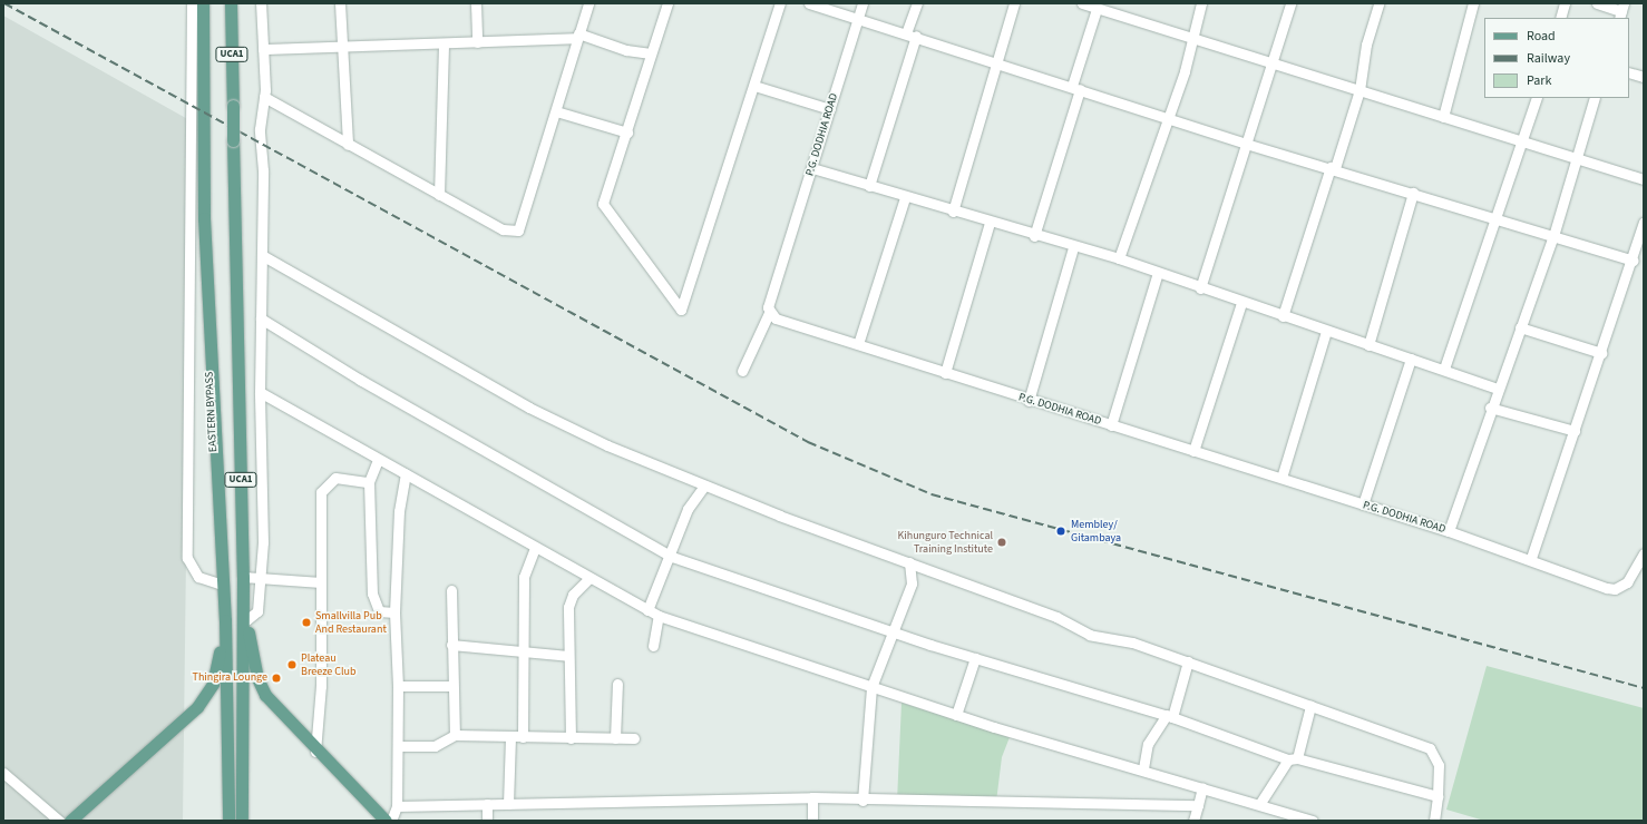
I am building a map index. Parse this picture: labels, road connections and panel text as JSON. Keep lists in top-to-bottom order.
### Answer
{
  "streets": {
    "main road": ["UCA1", "EASTERN BYPASS"],
    "street": ["P.G. DODHIA ROAD"]
  },
  "places": [
    "Membley/ Gitambaya",
    "Kihunguro Technical Training Institute",
    "Smallvilla Pub And Restaurant",
    "Plateau Breeze Club",
    "Thingira Lounge"
  ],
  "legend": ["Road", "Railway", "Park"]
}
